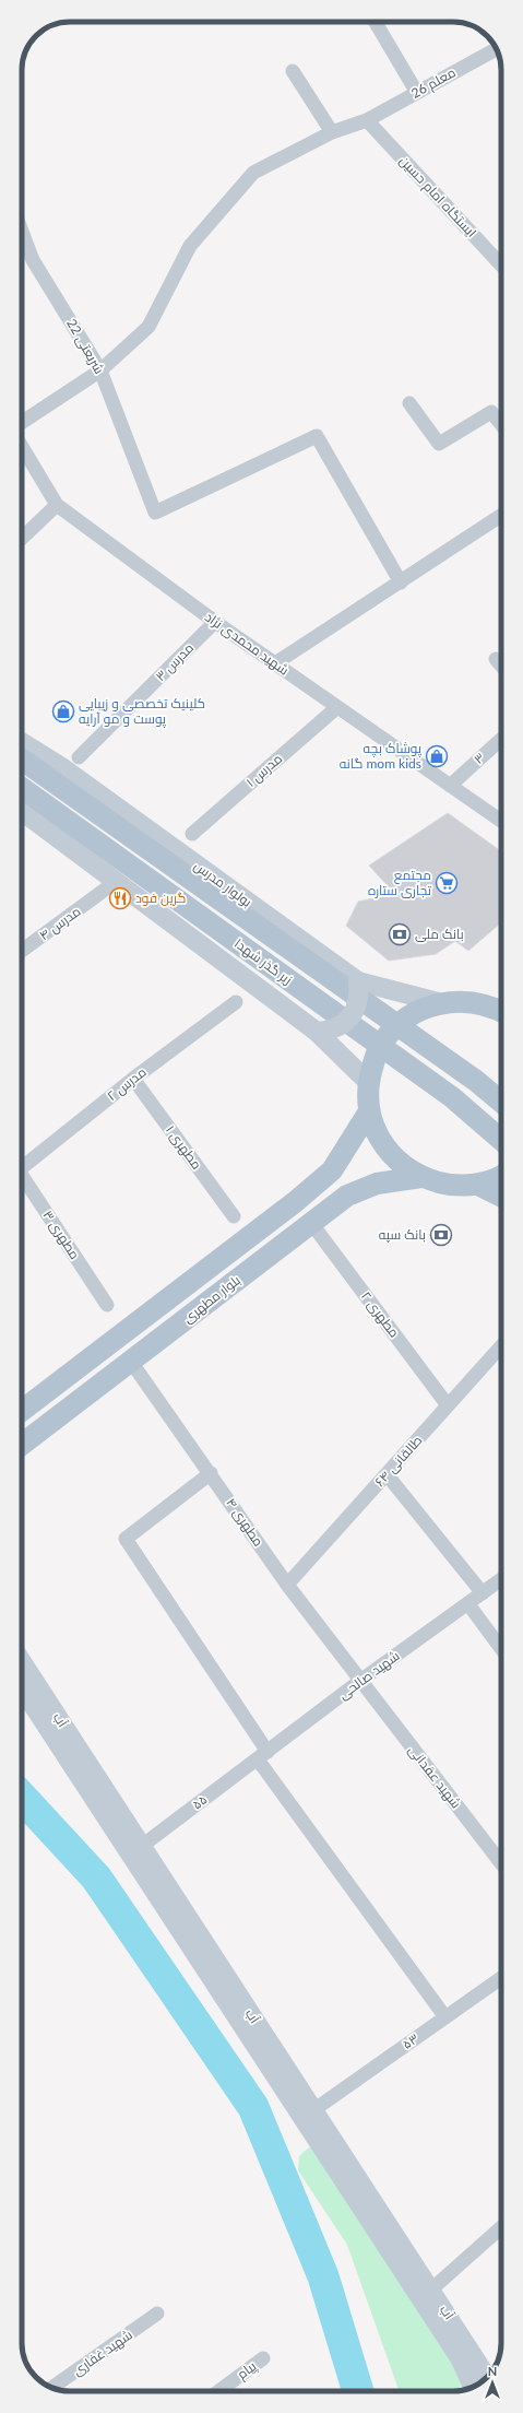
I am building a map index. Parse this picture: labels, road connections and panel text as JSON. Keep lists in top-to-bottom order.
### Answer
{
  "streets": {
    "main road": ["زیر گذر شهدا", "بلوار مطهری"],
    "street": [
      "معلم 26",
      "ایستگاه امام حسین",
      "شریعتی 22",
      "شهید محمدی نژاد",
      "مدرس ۳",
      "۳",
      "مدرس ۱",
      "بولوار مدرس",
      "مدرس ۴",
      "مدرس ۲",
      "مطهری ۱",
      "مطهری ۳",
      "مطهری ۲",
      "طالقانی ۶۴",
      "مطهری ۴",
      "شهید صالحی",
      "آب",
      "شهید عقدانی",
      "۵۵",
      "۵۳",
      "شهید غفاری",
      "پیام"
    ]
  },
  "crossings": [
    ["معلم 26", "ایستگاه امام حسین"],
    ["معلم 26", "شریعتی 22"],
    ["شهید محمدی نژاد", "مدرس ۳"],
    ["شهید محمدی نژاد", "۳"],
    ["شهید محمدی نژاد", "مدرس ۱"],
    ["مدرس ۲", "مطهری ۱"],
    ["بلوار مطهری", "مطهری ۲"],
    ["بلوار مطهری", "مطهری ۴"],
    ["مطهری ۲", "طالقانی ۶۴"],
    ["طالقانی ۶۴", "مطهری ۴"],
    ["مطهری ۴", "شهید صالحی"],
    ["مطهری ۴", "شهید عقدانی"],
    ["شهید صالحی", "شهید عقدانی"],
    ["شهید صالحی", "۵۵"],
    ["آب", "۵۵"],
    ["آب", "۵۳"]
  ],
  "places": {
    "shop": ["کلینیک تخصصی و زیبایی پوست و مو آرایه", "پوشاک بچه گانه mom kids"],
    "supermarket": ["مجتمع تجاری ستاره"],
    "restaurant": ["گرین فود"],
    "bank": ["بانک ملی", "بانک سپه"]
  },
  "north": "top"
}
